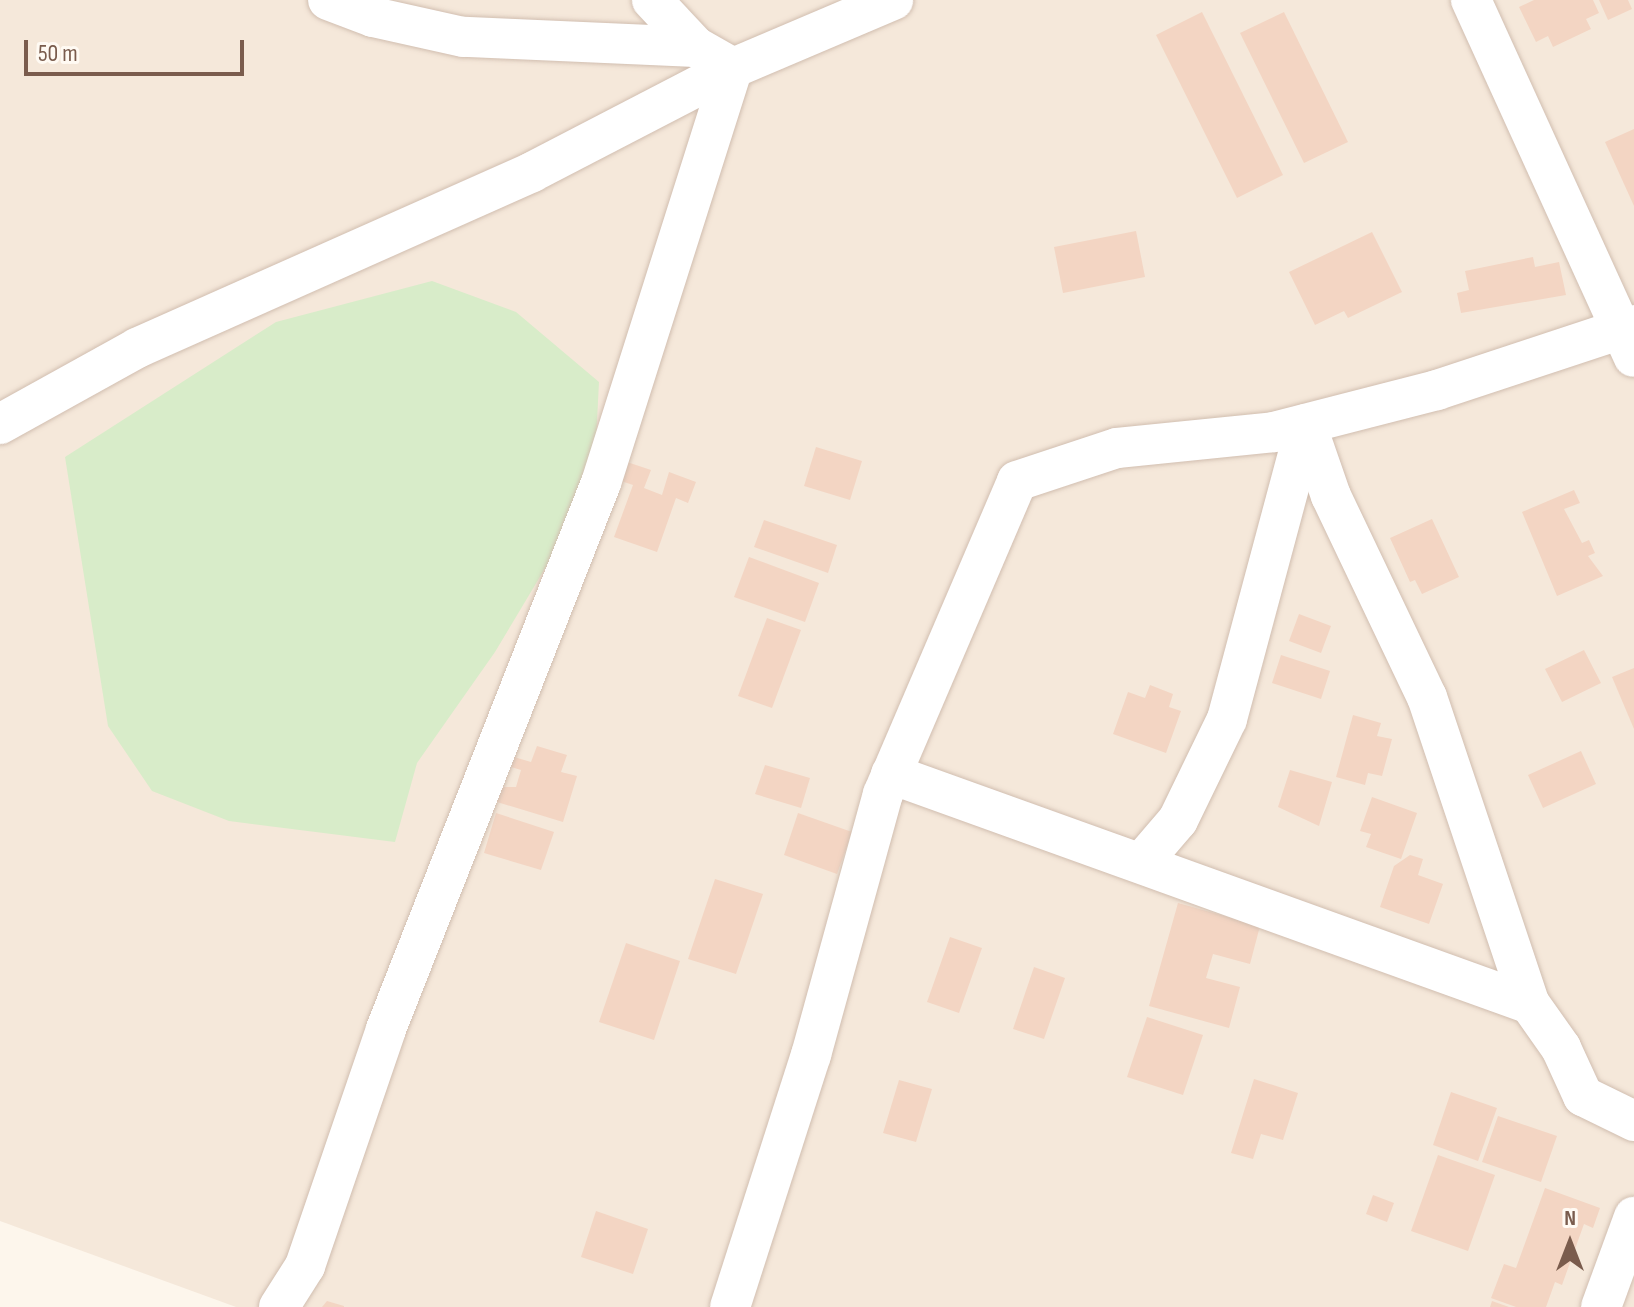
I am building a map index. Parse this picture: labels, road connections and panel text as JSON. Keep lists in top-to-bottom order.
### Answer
{
  "scale_bar": "50 m",
  "north": "top"
}
